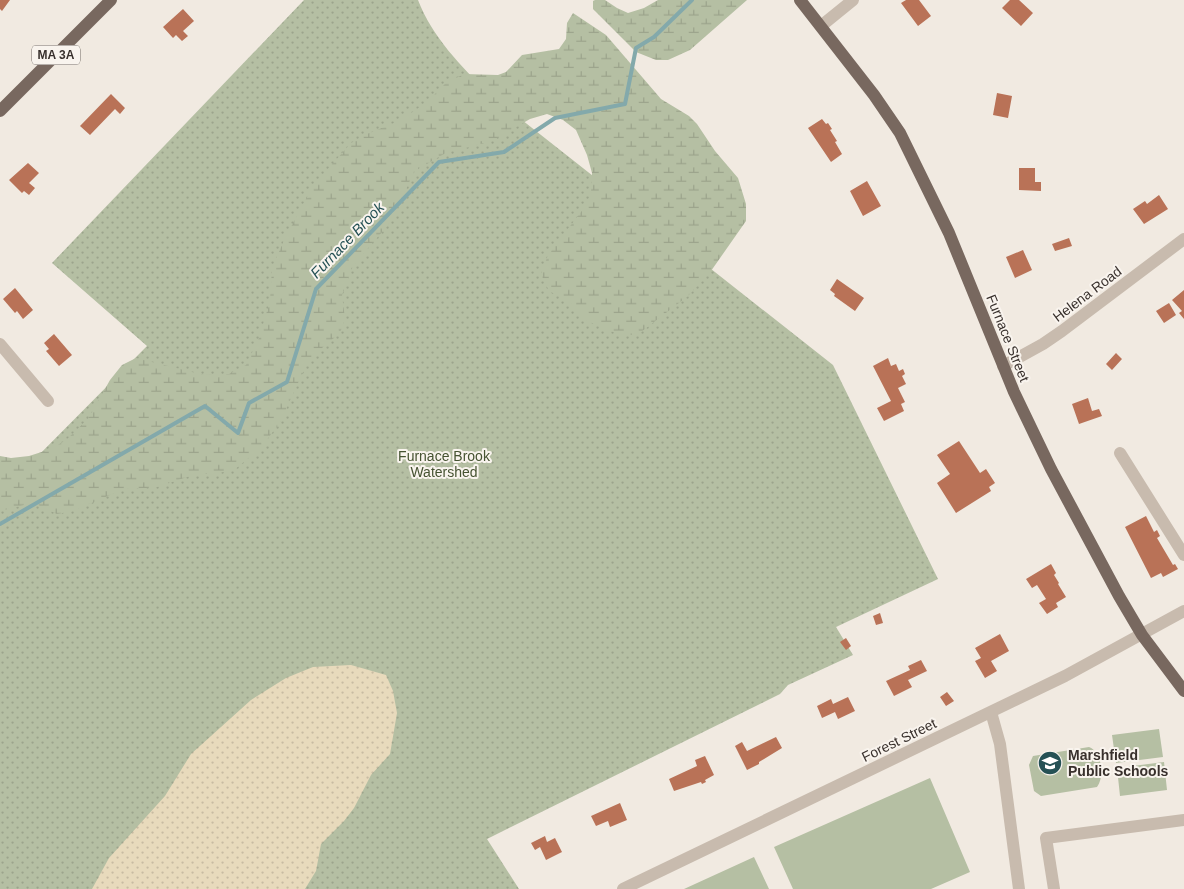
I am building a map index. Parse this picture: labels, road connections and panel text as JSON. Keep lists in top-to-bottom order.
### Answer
{
  "streets": {
    "main road": ["MA 3A", "Furnace Street"],
    "street": ["Helena Road", "Forest Street"]
  },
  "crossings": [
    ["Helena Road", "Furnace Street"],
    ["Furnace Street", "Forest Street"]
  ],
  "water": ["Furnace Brook"],
  "parks": ["Furnace Brook Watershed"],
  "places": {
    "school or university": ["Marshfield Public Schools"]
  }
}
